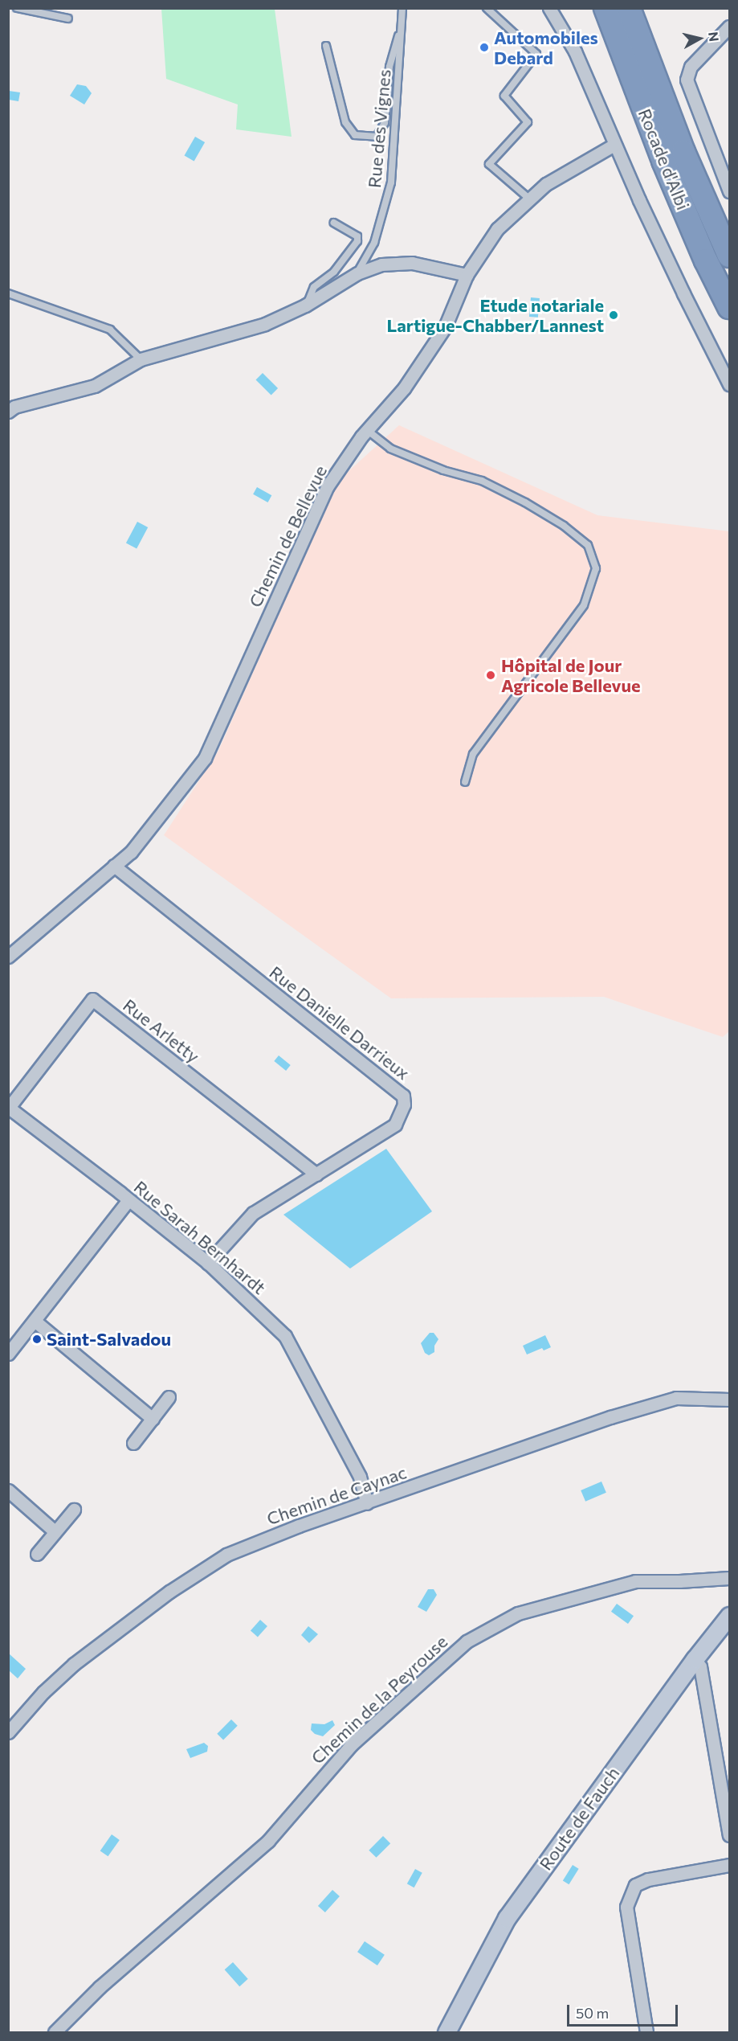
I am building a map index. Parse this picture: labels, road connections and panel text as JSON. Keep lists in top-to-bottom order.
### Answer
{
  "streets": {
    "highway": ["Rocade d'Albi"],
    "street": [
      "Chemin de Bellevue",
      "Rue Danielle Darrieux",
      "Rue Arletty",
      "Rue Sarah Bernhardt",
      "Chemin de Caynac",
      "Chemin de la Peyrouse",
      "Route de Fauch"
    ],
    "lane": ["Rue des Vignes"]
  },
  "crossings": [
    ["Chemin de Bellevue", "Rue Danielle Darrieux"],
    ["Rue Danielle Darrieux", "Rue Arletty"],
    ["Rue Danielle Darrieux", "Rue Sarah Bernhardt"],
    ["Rue Arletty", "Rue Sarah Bernhardt"],
    ["Rue Sarah Bernhardt", "Chemin de Caynac"]
  ],
  "places": [
    "Automobiles Debard",
    "Etude notariale Lartigue-Chabber/Lannest",
    "Hôpital de Jour Agricole Bellevue",
    "Saint-Salvadou"
  ],
  "scale_bar": "50 m",
  "north": "right"
}
